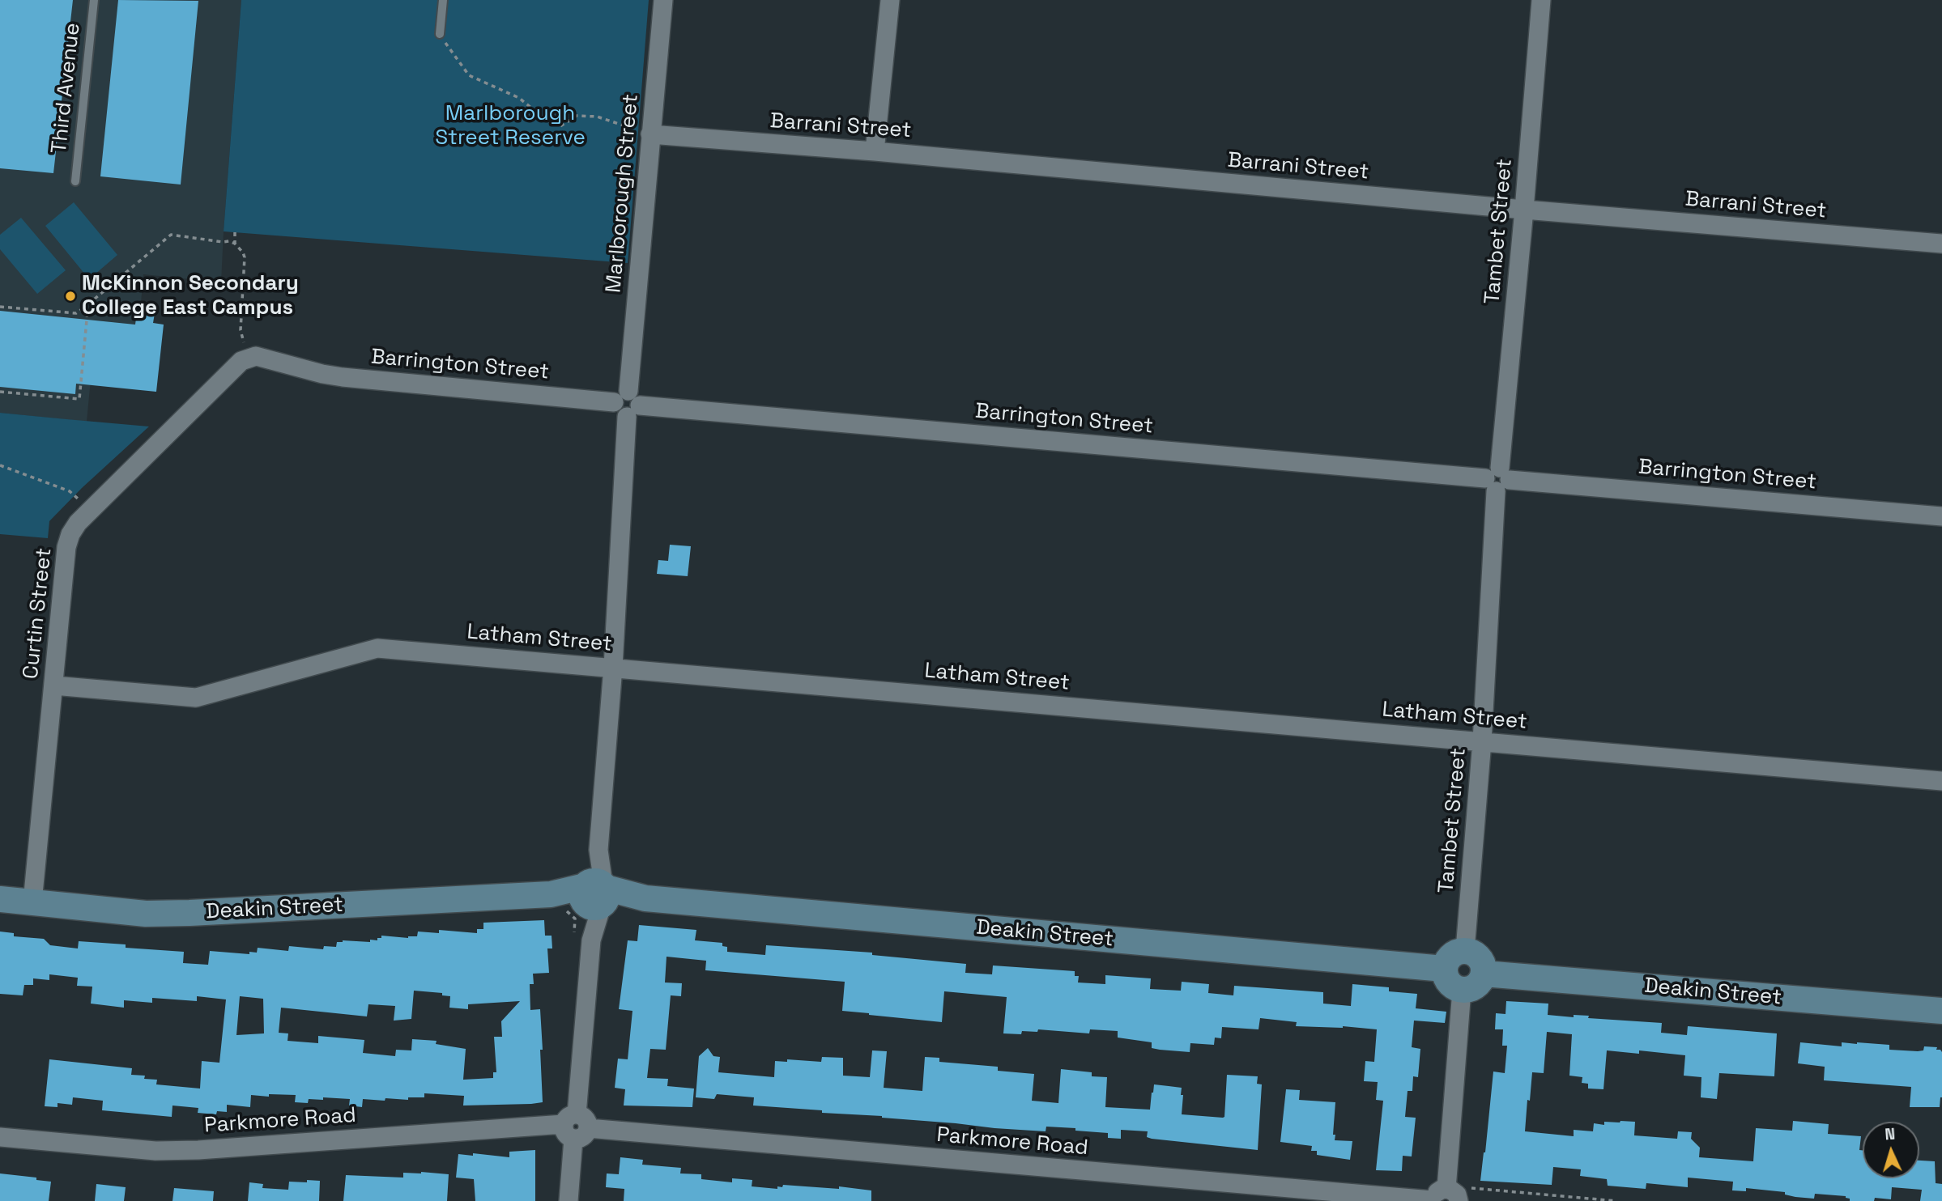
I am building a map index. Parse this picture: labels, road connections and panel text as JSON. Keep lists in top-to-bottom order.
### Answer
{
  "streets": {
    "street": [
      "Barrani Street",
      "Marlborough Street",
      "Tambet Street",
      "Barrington Street",
      "Curtin Street",
      "Latham Street",
      "Deakin Street",
      "Parkmore Road"
    ],
    "lane": ["Third Avenue"]
  },
  "crossings": [
    ["Barrani Street", "Marlborough Street"],
    ["Barrani Street", "Tambet Street"],
    ["Marlborough Street", "Barrington Street"],
    ["Marlborough Street", "Latham Street"],
    ["Marlborough Street", "Deakin Street"],
    ["Marlborough Street", "Parkmore Road"],
    ["Tambet Street", "Barrington Street"],
    ["Tambet Street", "Latham Street"],
    ["Tambet Street", "Deakin Street"],
    ["Barrington Street", "Curtin Street"],
    ["Curtin Street", "Latham Street"],
    ["Curtin Street", "Deakin Street"]
  ],
  "parks": ["Marlborough Street Reserve"],
  "places": ["McKinnon Secondary College East Campus"],
  "north": "top"
}
